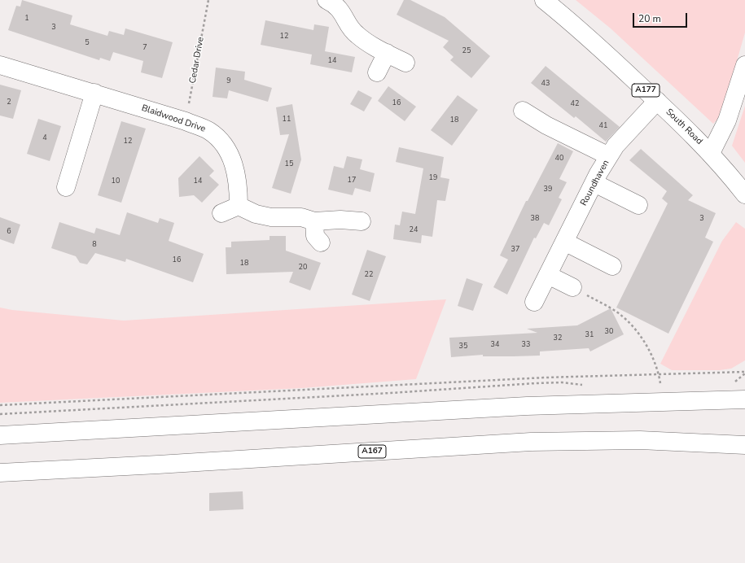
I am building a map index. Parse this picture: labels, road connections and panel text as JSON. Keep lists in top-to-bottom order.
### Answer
{
  "streets": {
    "main road": [
      "A177",
      "Blaidwood Drive",
      "South Road",
      "Roundhaven",
      "A167"
    ],
    "path": ["Cedar Drive"]
  },
  "crossings": [
    ["Cedar Drive", "Blaidwood Drive"],
    ["South Road", "Roundhaven"]
  ],
  "house_numbers": [
    "1",
    "3",
    "12",
    "5",
    "7",
    "25",
    "14",
    "9",
    "43",
    "2",
    "16",
    "42",
    "11",
    "18",
    "41",
    "4",
    "12",
    "40",
    "15",
    "19",
    "17",
    "10",
    "14",
    "39",
    "38",
    "3",
    "24",
    "6",
    "8",
    "37",
    "16",
    "18",
    "20",
    "22",
    "30",
    "31",
    "32",
    "34",
    "33",
    "35"
  ],
  "scale_bar": "20 m"
}
